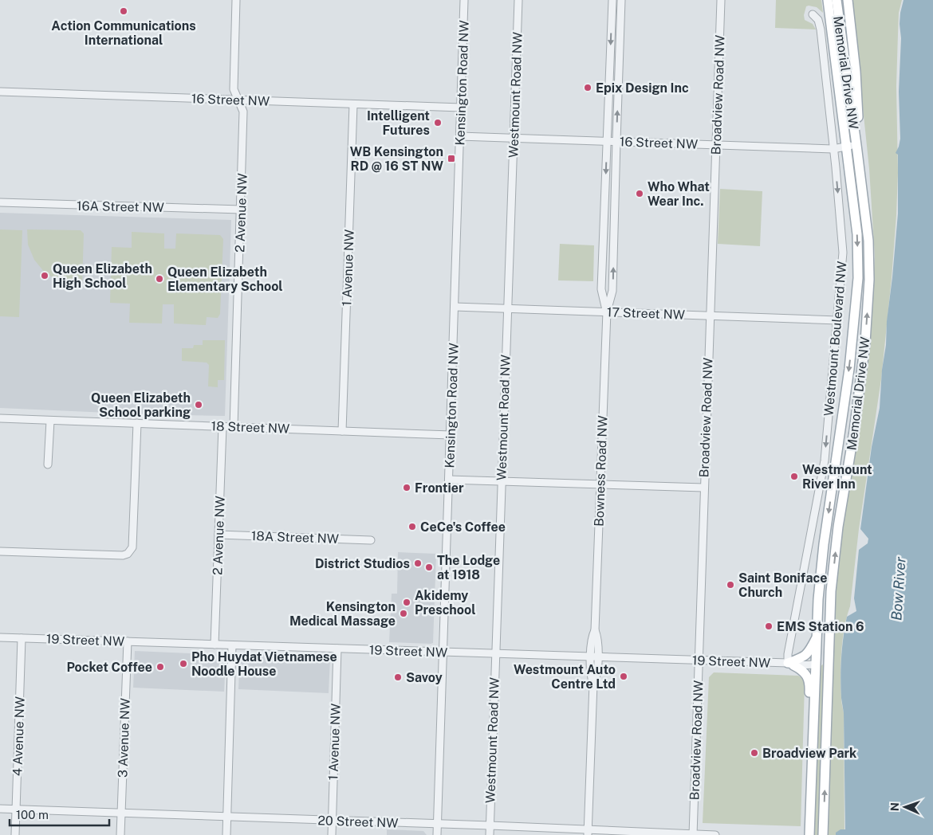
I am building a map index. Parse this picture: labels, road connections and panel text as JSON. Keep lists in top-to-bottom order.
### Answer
{
  "streets": {
    "main road": ["Memorial Drive NW"],
    "street": [
      "Kensington Road NW",
      "Westmount Road NW",
      "Broadview Road NW",
      "16 Street NW",
      "16A Street NW",
      "2 Avenue NW",
      "1 Avenue NW",
      "17 Street NW",
      "Westmount Boulevard NW",
      "18 Street NW",
      "Bowness Road NW",
      "18A Street NW",
      "19 Street NW",
      "4 Avenue NW",
      "3 Avenue NW",
      "20 Street NW"
    ]
  },
  "crossings": [
    ["Memorial Drive NW", "16 Street NW"],
    ["Memorial Drive NW", "19 Street NW"],
    ["Kensington Road NW", "16 Street NW"],
    ["Kensington Road NW", "17 Street NW"],
    ["Kensington Road NW", "18 Street NW"],
    ["Kensington Road NW", "19 Street NW"],
    ["Kensington Road NW", "20 Street NW"],
    ["Westmount Road NW", "16 Street NW"],
    ["Westmount Road NW", "17 Street NW"],
    ["Westmount Road NW", "19 Street NW"],
    ["Westmount Road NW", "20 Street NW"],
    ["Broadview Road NW", "16 Street NW"],
    ["Broadview Road NW", "17 Street NW"],
    ["Broadview Road NW", "19 Street NW"],
    ["Broadview Road NW", "20 Street NW"],
    ["16 Street NW", "2 Avenue NW"],
    ["16 Street NW", "1 Avenue NW"],
    ["16 Street NW", "Westmount Boulevard NW"],
    ["16 Street NW", "Bowness Road NW"],
    ["16A Street NW", "2 Avenue NW"],
    ["2 Avenue NW", "18 Street NW"],
    ["2 Avenue NW", "18A Street NW"],
    ["2 Avenue NW", "19 Street NW"],
    ["1 Avenue NW", "18 Street NW"],
    ["1 Avenue NW", "19 Street NW"],
    ["1 Avenue NW", "20 Street NW"],
    ["17 Street NW", "Westmount Boulevard NW"],
    ["17 Street NW", "Bowness Road NW"],
    ["Westmount Boulevard NW", "19 Street NW"],
    ["Bowness Road NW", "19 Street NW"],
    ["Bowness Road NW", "20 Street NW"],
    ["19 Street NW", "4 Avenue NW"],
    ["19 Street NW", "3 Avenue NW"],
    ["4 Avenue NW", "20 Street NW"],
    ["3 Avenue NW", "20 Street NW"]
  ],
  "one_way": ["Westmount Boulevard NW"],
  "water": ["Bow River"],
  "places": {
    "other": [
      "Action Communications International",
      "Epix Design Inc",
      "Intelligent Futures",
      "Who What Wear Inc.",
      "Queen Elizabeth High School",
      "Queen Elizabeth Elementary School",
      "Queen Elizabeth School parking",
      "Westmount River Inn",
      "Frontier",
      "CeCe's Coffee",
      "District Studios",
      "The Lodge at 1918",
      "Saint Boniface Church",
      "Akidemy Preschool",
      "Kensington Medical Massage",
      "EMS Station 6",
      "Pho Huydat Vietnamese Noodle House",
      "Pocket Coffee",
      "Westmount Auto Centre Ltd",
      "Savoy",
      "Broadview Park"
    ],
    "transit": ["WB Kensington RD @ 16 ST NW"]
  },
  "scale_bar": "100 m",
  "north": "left"
}
